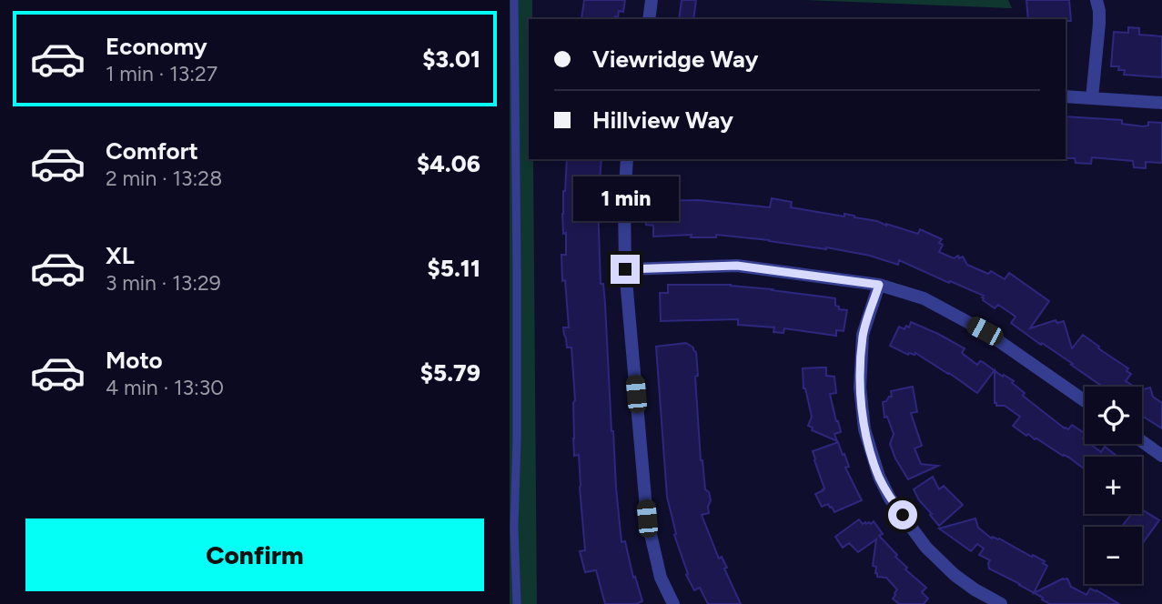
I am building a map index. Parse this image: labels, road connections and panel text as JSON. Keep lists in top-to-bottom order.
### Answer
{
  "page": {
    "list": [
      {
        "name": "Economy",
        "note": "1 min · 13:27",
        "value": "$3.01"
      },
      {
        "name": "Comfort",
        "note": "2 min · 13:28",
        "value": "$4.06"
      },
      {
        "name": "XL",
        "note": "3 min · 13:29",
        "value": "$5.11"
      },
      {
        "name": "Moto",
        "note": "4 min · 13:30",
        "value": "$5.79"
      }
    ],
    "banner": ["Viewridge Way", "Hillview Way"],
    "bubble": "1 min",
    "map_buttons": ["+", "−"],
    "buttons": "Confirm"
  }
}
